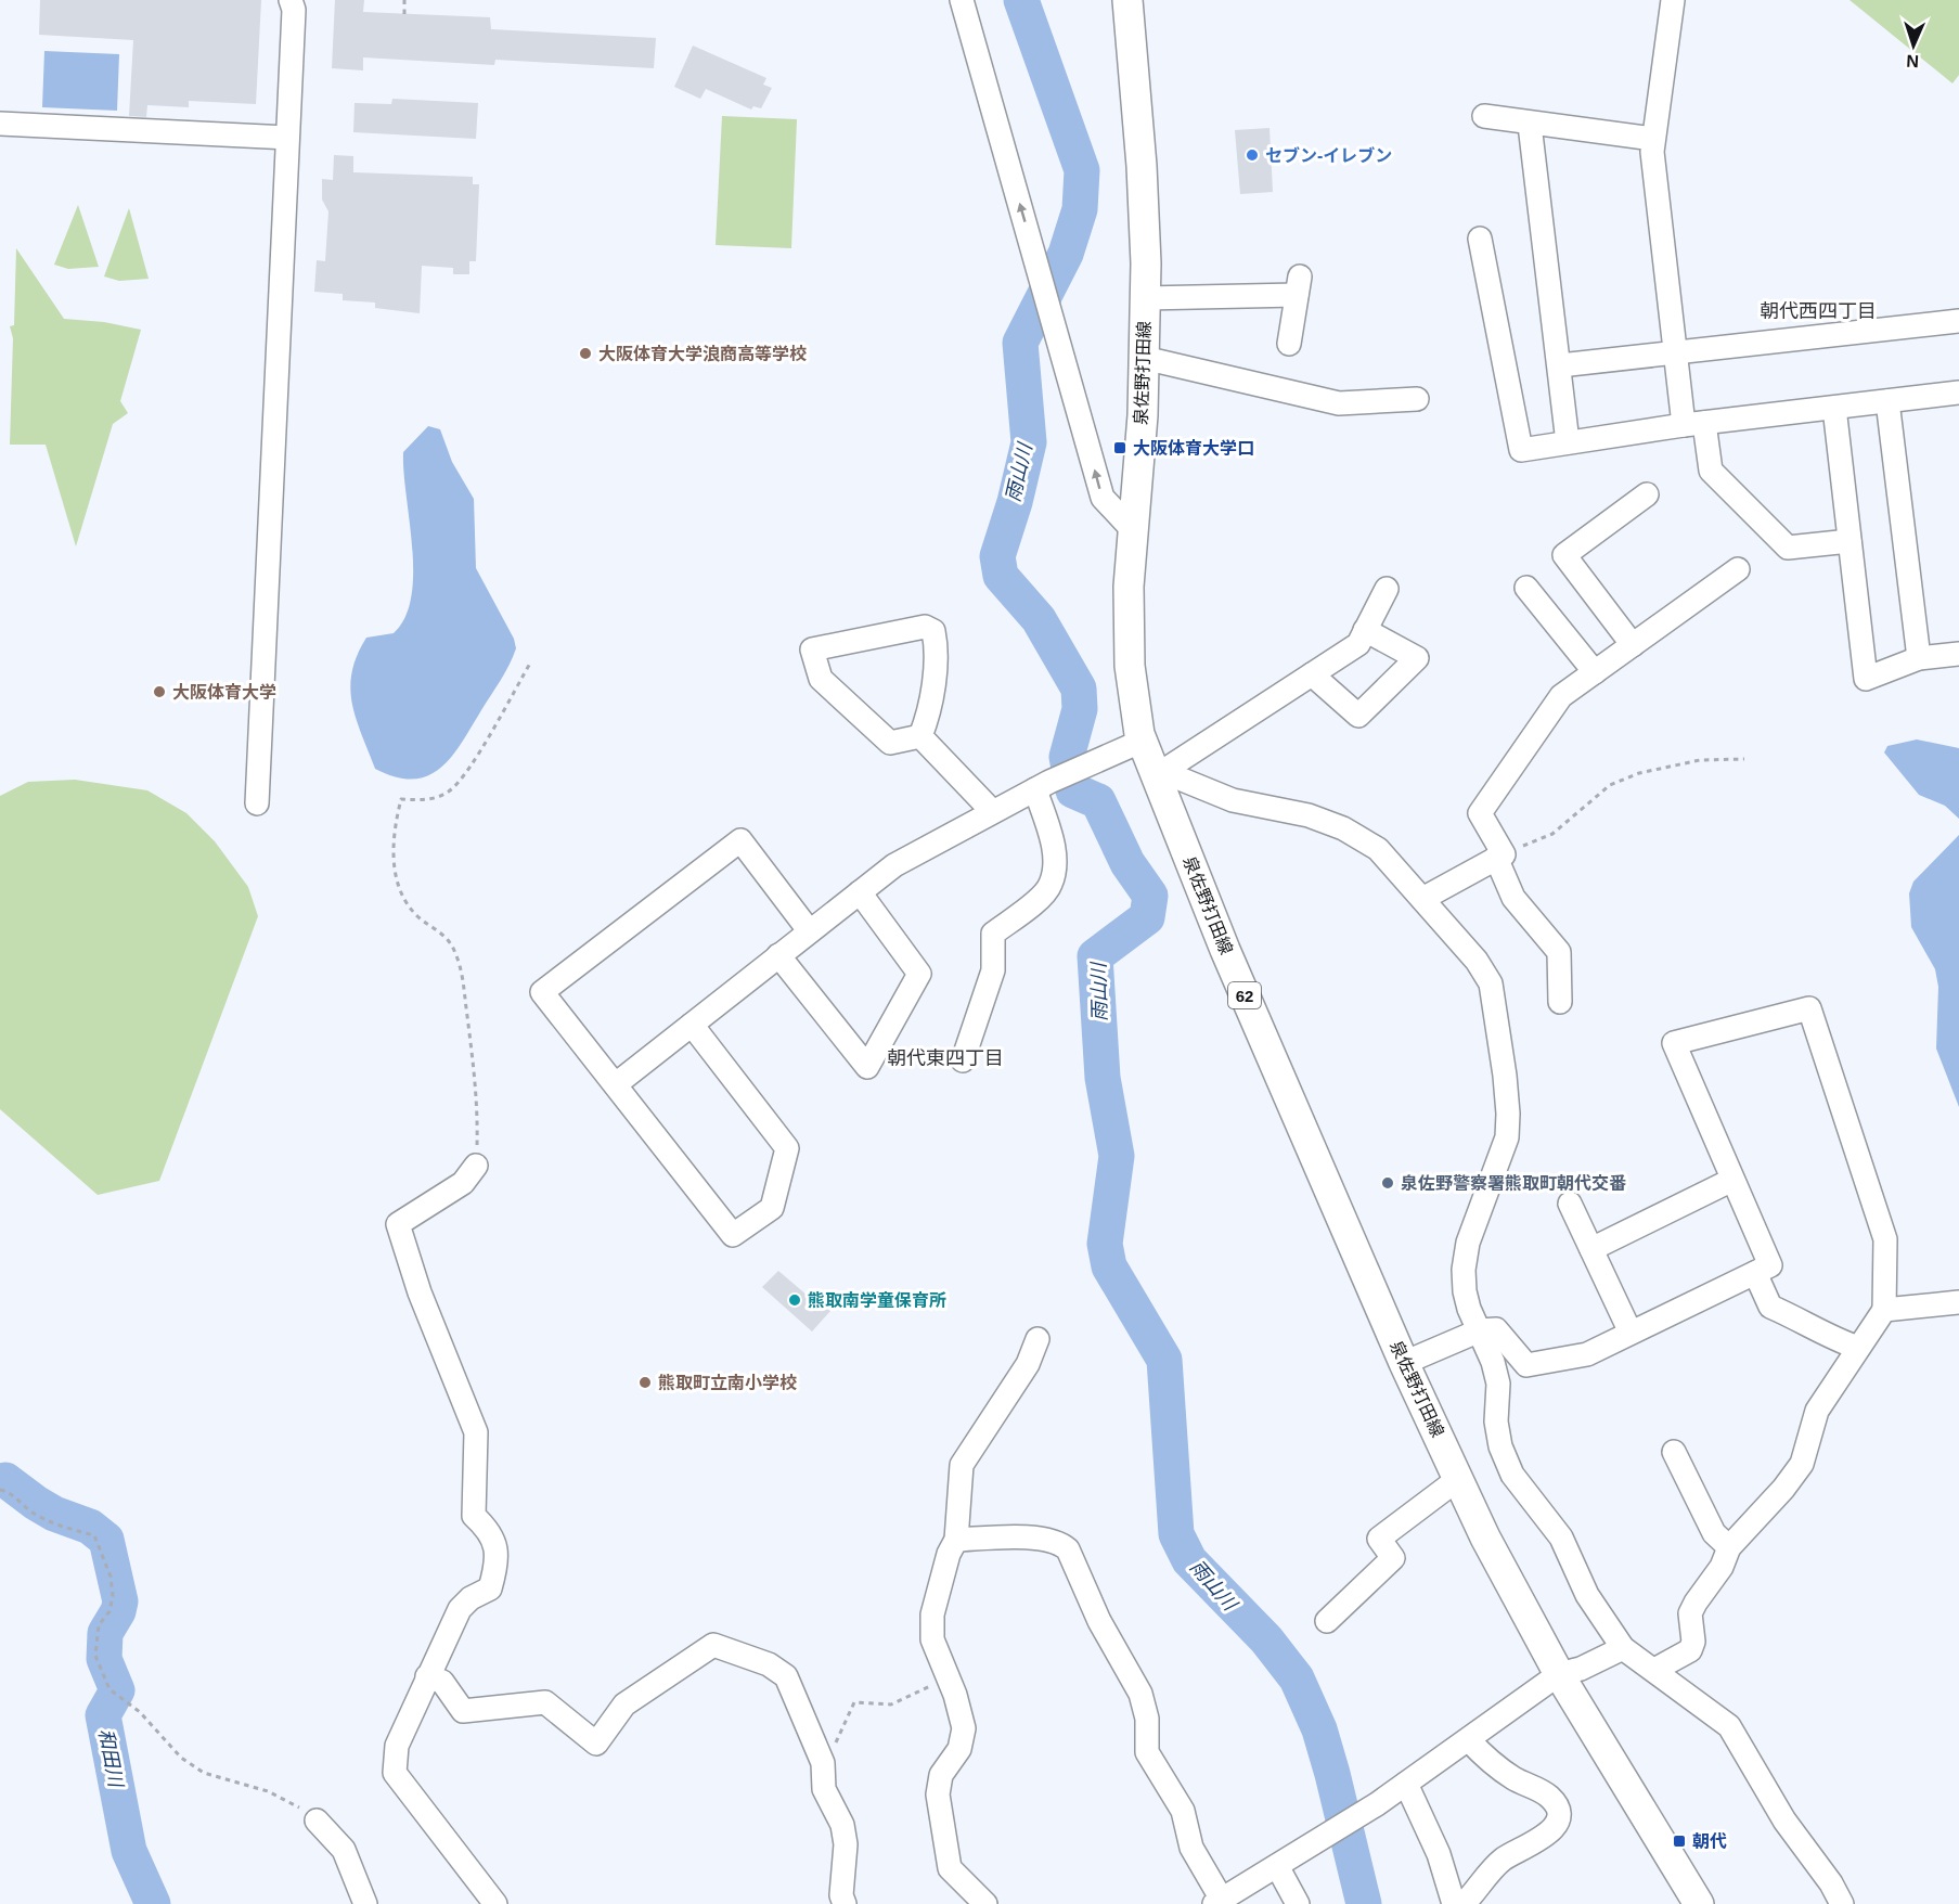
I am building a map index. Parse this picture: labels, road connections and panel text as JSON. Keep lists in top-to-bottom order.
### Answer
{
  "streets": {
    "main road": ["泉佐野打田線", "62"]
  },
  "districts": ["朝代西四丁目", "朝代東四丁目"],
  "water": ["雨山川", "和田川"],
  "places": {
    "other": [
      "セブン-イレブン",
      "大阪体育大学浪商高等学校",
      "大阪体育大学",
      "泉佐野警察署熊取町朝代交番",
      "熊取南学童保育所",
      "熊取町立南小学校"
    ],
    "transit": ["大阪体育大学口", "朝代"]
  },
  "north": "bottom"
}
